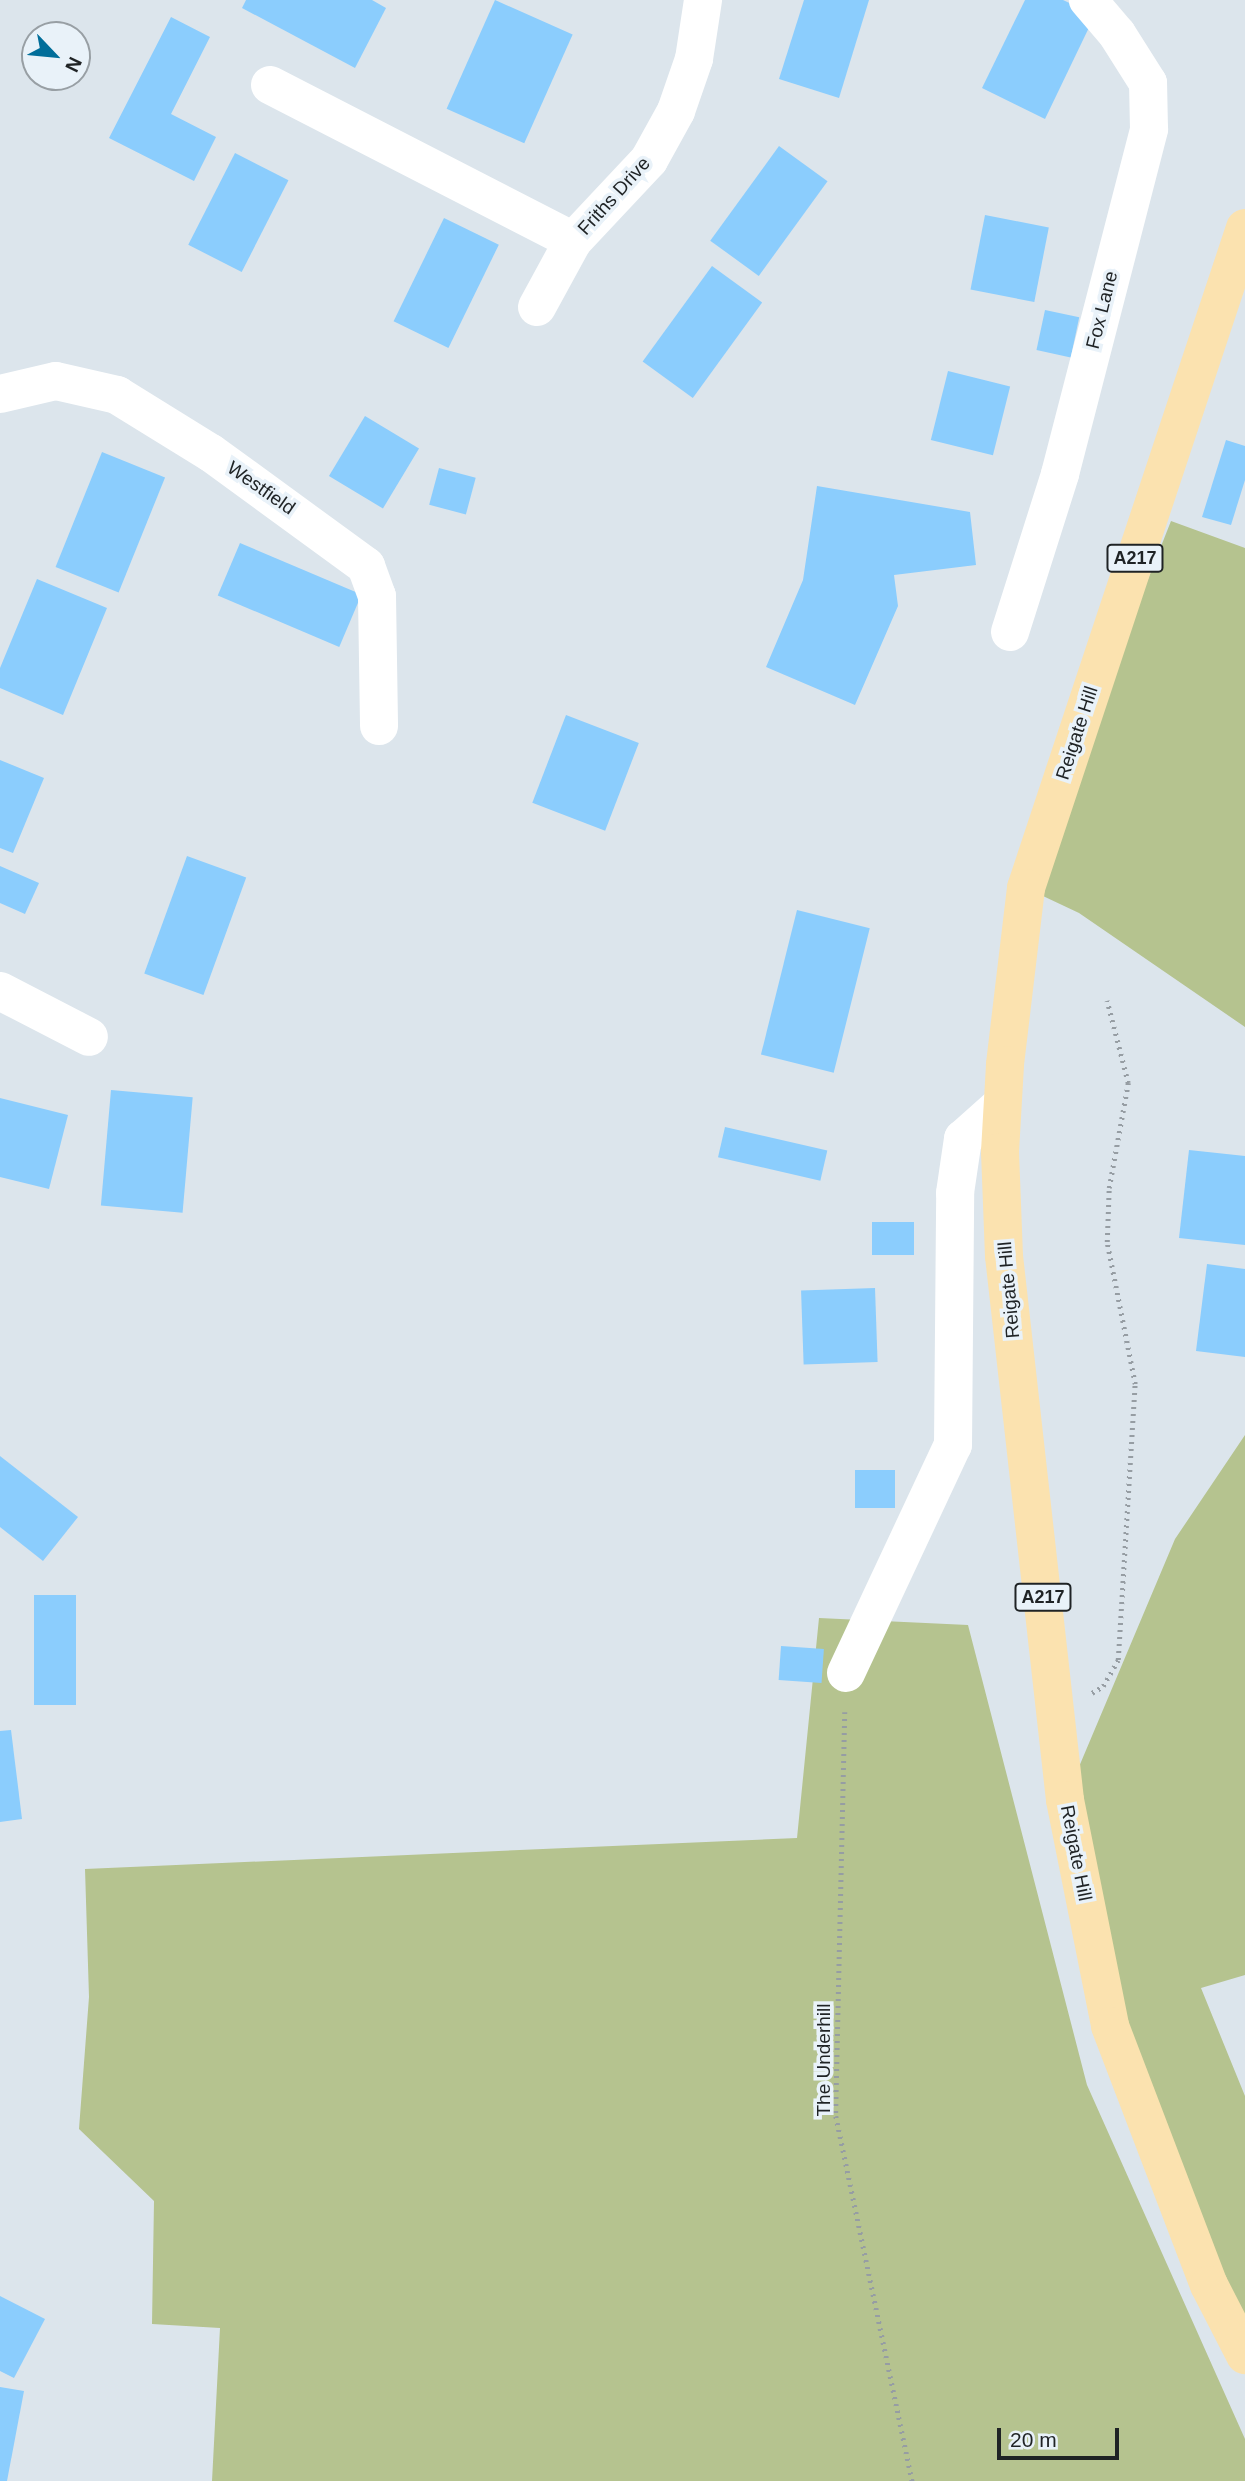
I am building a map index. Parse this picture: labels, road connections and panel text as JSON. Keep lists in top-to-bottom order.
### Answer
{
  "streets": {
    "main road": ["A217", "Reigate Hill"],
    "street": ["Friths Drive", "Fox Lane", "Westfield"],
    "path": ["The Underhill"]
  },
  "scale_bar": "20 m",
  "north": "bottom right"
}
